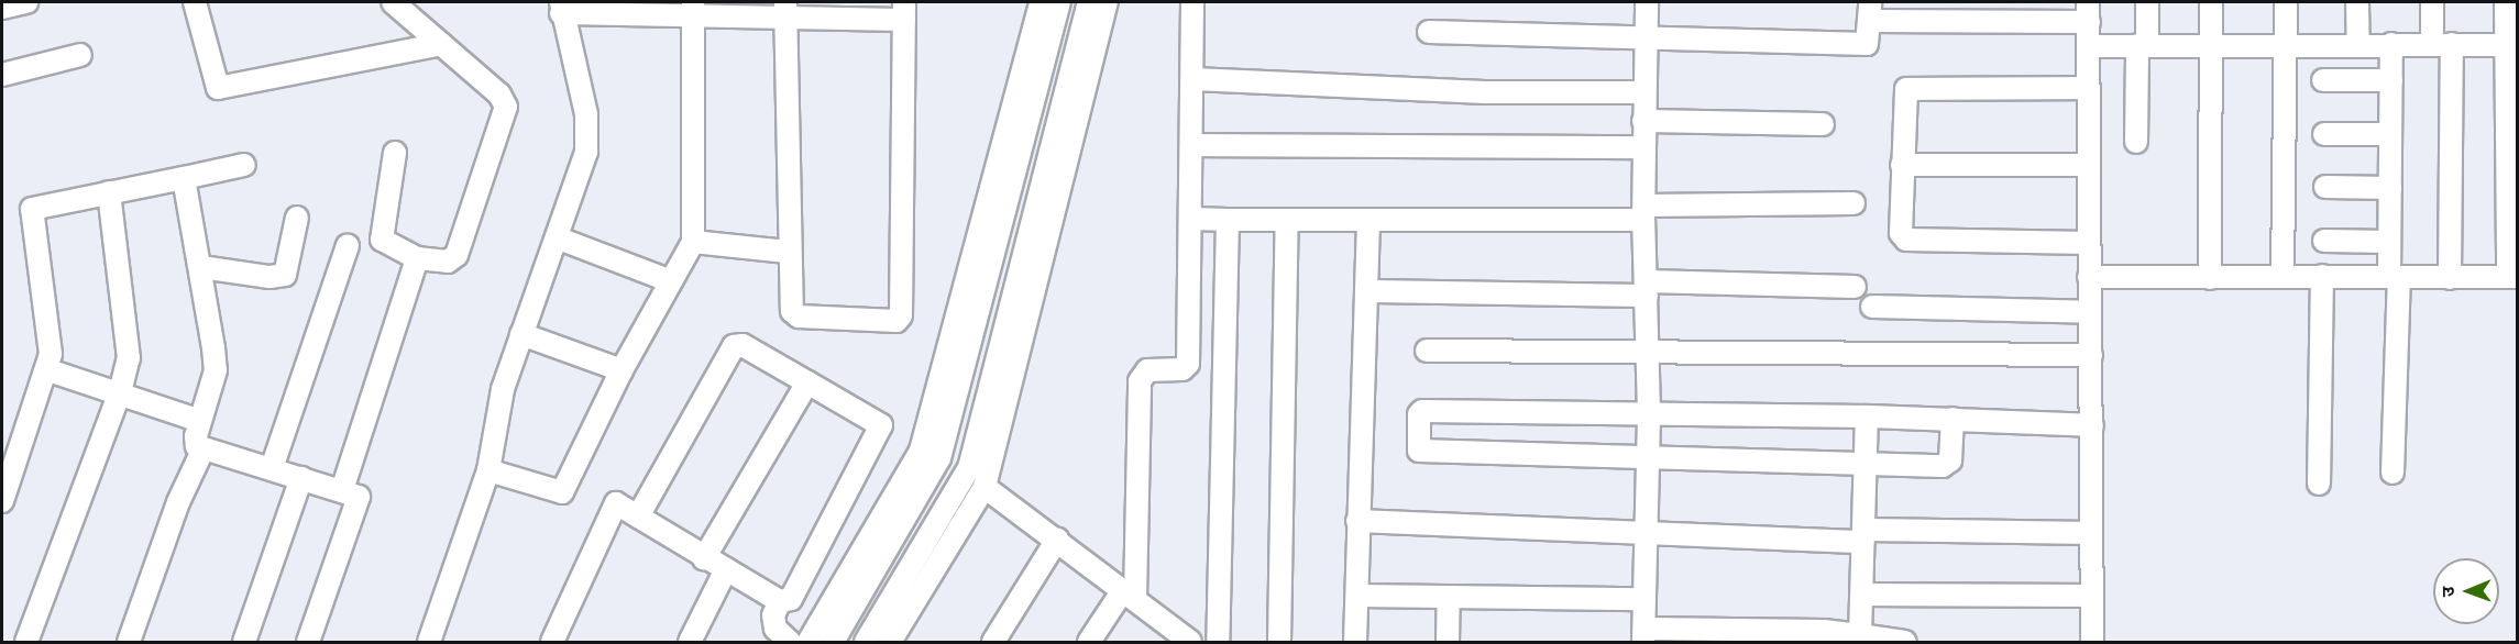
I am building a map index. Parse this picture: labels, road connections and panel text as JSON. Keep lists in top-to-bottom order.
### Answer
{
  "north": "left"
}
